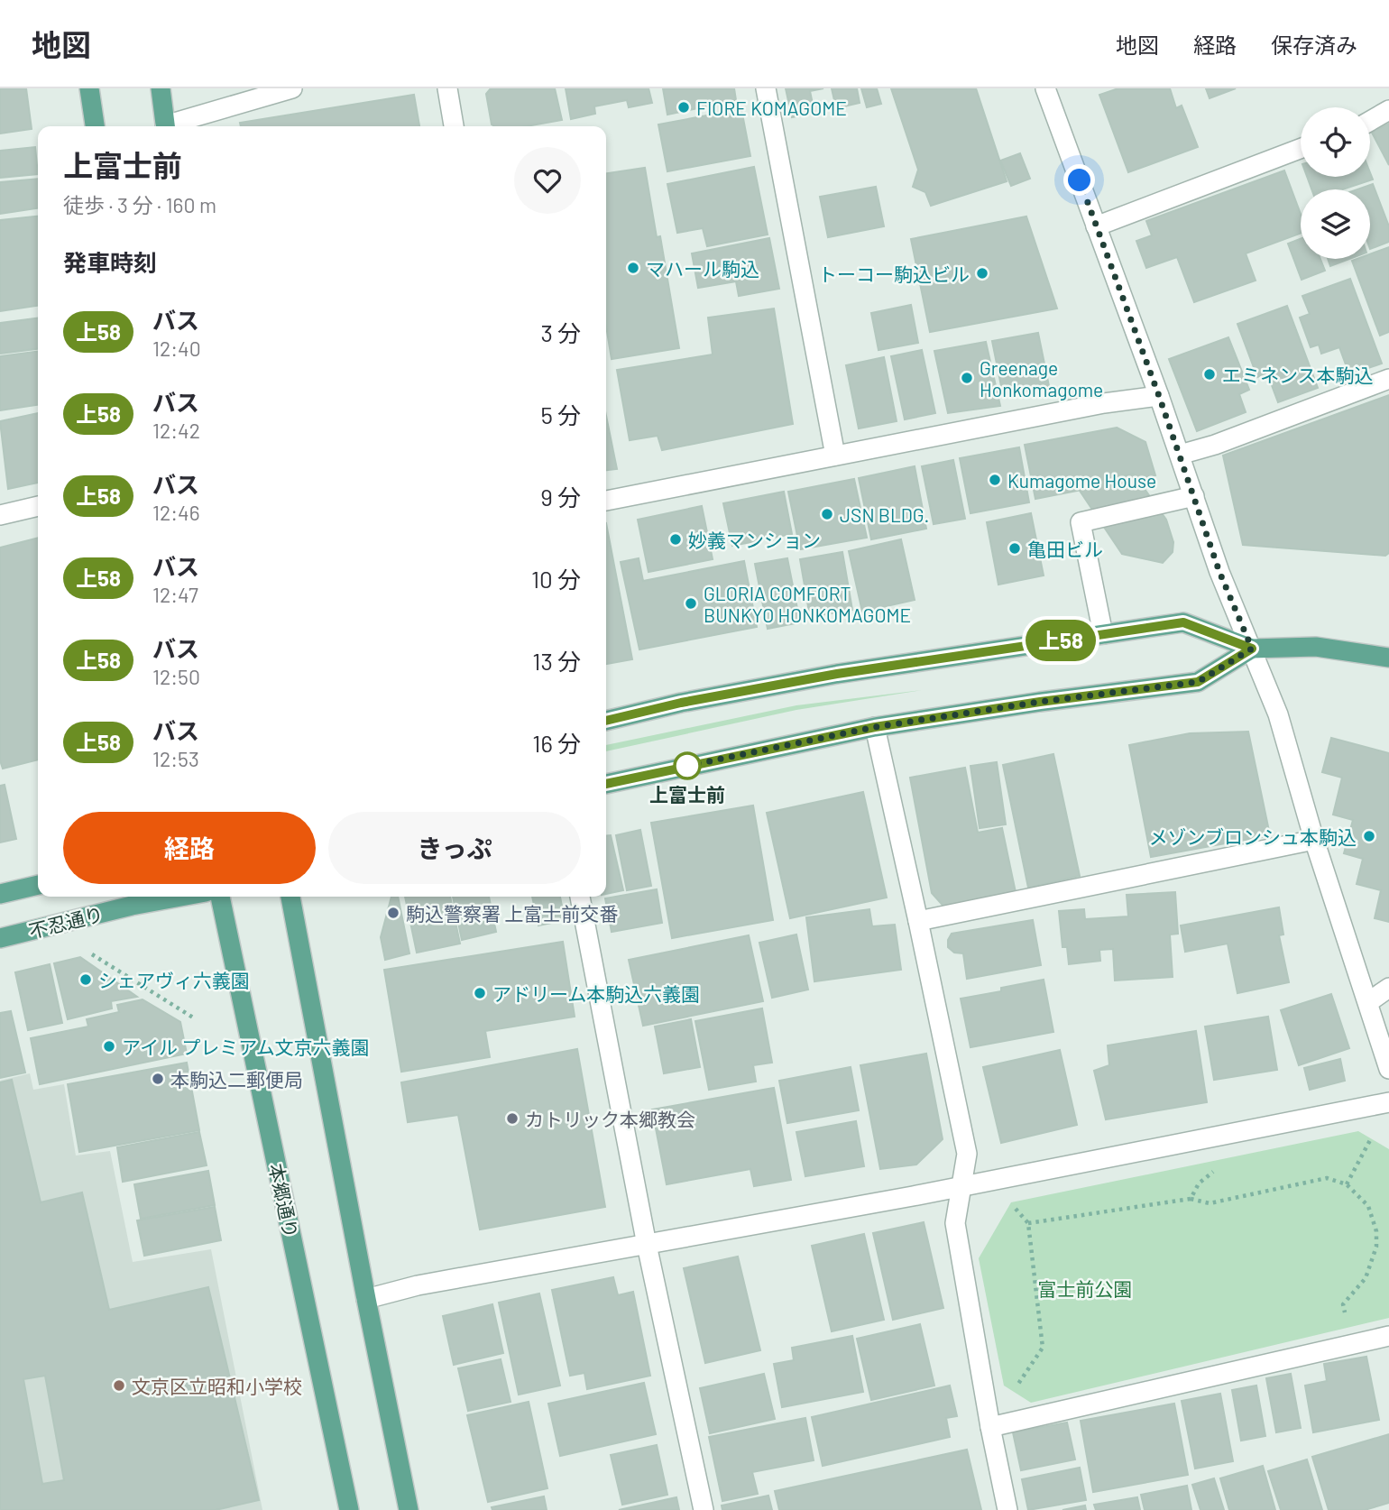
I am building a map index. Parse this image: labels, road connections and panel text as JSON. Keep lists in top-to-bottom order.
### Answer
{
  "streets": {
    "main road": ["不忍通り", "本郷通り"]
  },
  "parks": ["富士前公園"],
  "places": [
    "FIORE KOMAGOME",
    "マハール駒込",
    "トーコー駒込ビル",
    "エミネンス本駒込",
    "Greenage Honkomagome",
    "Kumagome House",
    "JSN BLDG.",
    "妙義マンション",
    "亀田ビル",
    "GLORIA COMFORT BUNKYO HONKOMAGOME",
    "上富士前",
    "メゾンブロンシュ本駒込",
    "駒込警察署 上富士前交番",
    "シェアヴィ六義園",
    "アドリーム本駒込六義園",
    "アイル プレミアム文京六義園",
    "本駒込二郵便局",
    "カトリック本郷教会",
    "文京区立昭和小学校"
  ],
  "lines": ["bus line 上58"],
  "page": {
    "header": "地図",
    "nav": ["地図", "経路", "保存済み"],
    "on_map": "上58",
    "heading": [
      ["上富士前", "徒歩 · 3 分 · 160 m"],
      "発車時刻"
    ],
    "list": [
      {
        "mark": "上58",
        "name": "バス",
        "note": "12:40",
        "value": "3 分"
      },
      {
        "mark": "上58",
        "name": "バス",
        "note": "12:42",
        "value": "5 分"
      },
      {
        "mark": "上58",
        "name": "バス",
        "note": "12:46",
        "value": "9 分"
      },
      {
        "mark": "上58",
        "name": "バス",
        "note": "12:47",
        "value": "10 分"
      },
      {
        "mark": "上58",
        "name": "バス",
        "note": "12:50",
        "value": "13 分"
      },
      {
        "mark": "上58",
        "name": "バス",
        "note": "12:53",
        "value": "16 分"
      }
    ],
    "buttons": ["経路", "きっぷ"]
  }
}
